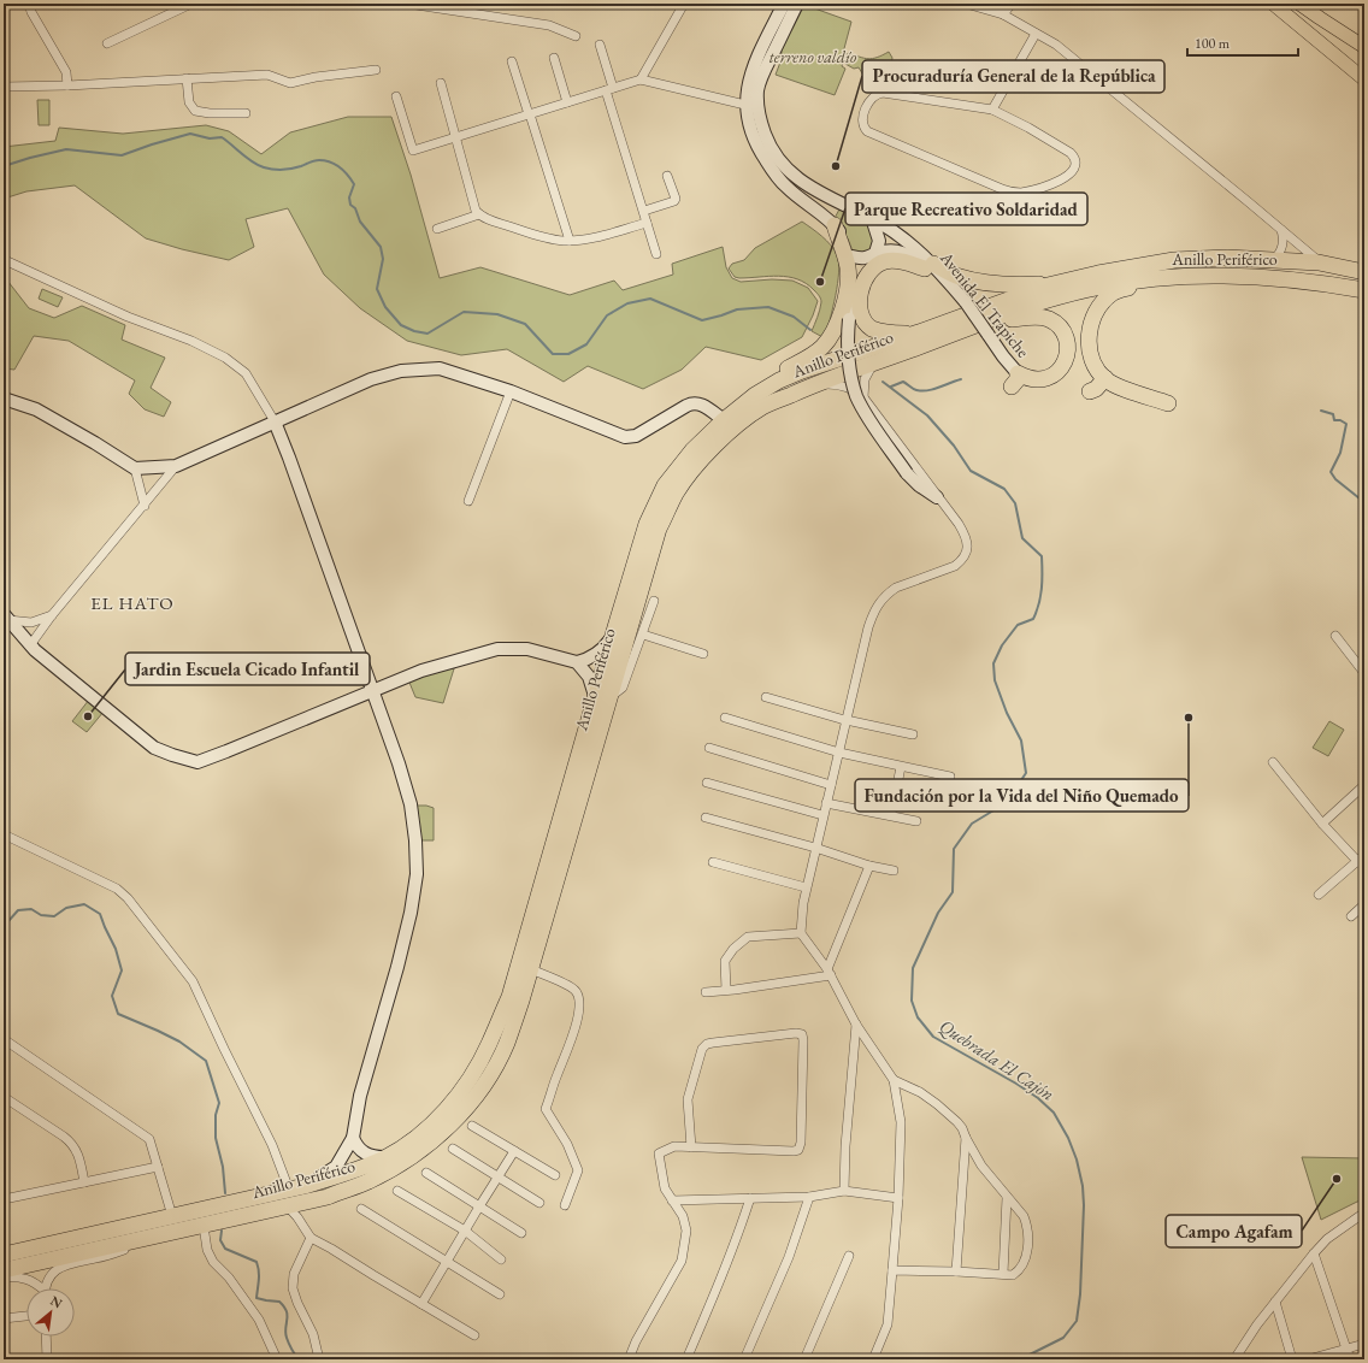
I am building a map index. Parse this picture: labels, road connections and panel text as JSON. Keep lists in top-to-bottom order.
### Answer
{
  "streets": {
    "highway": ["Anillo Periférico"],
    "street": ["Avenida El Trapiche"]
  },
  "crossings": [
    ["Anillo Periférico", "Avenida El Trapiche"]
  ],
  "districts": ["EL HATO"],
  "water": ["Quebrada El Cajón"],
  "parks": ["terreno valdío"],
  "places": [
    "Procuraduría General de la República",
    "Parque Recreativo Soldaridad",
    "Jardin Escuela Cicado Infantil",
    "Fundación por la Vida del Niño Quemado",
    "Campo Agafam"
  ],
  "scale_bar": "100 m",
  "north": "top right"
}
